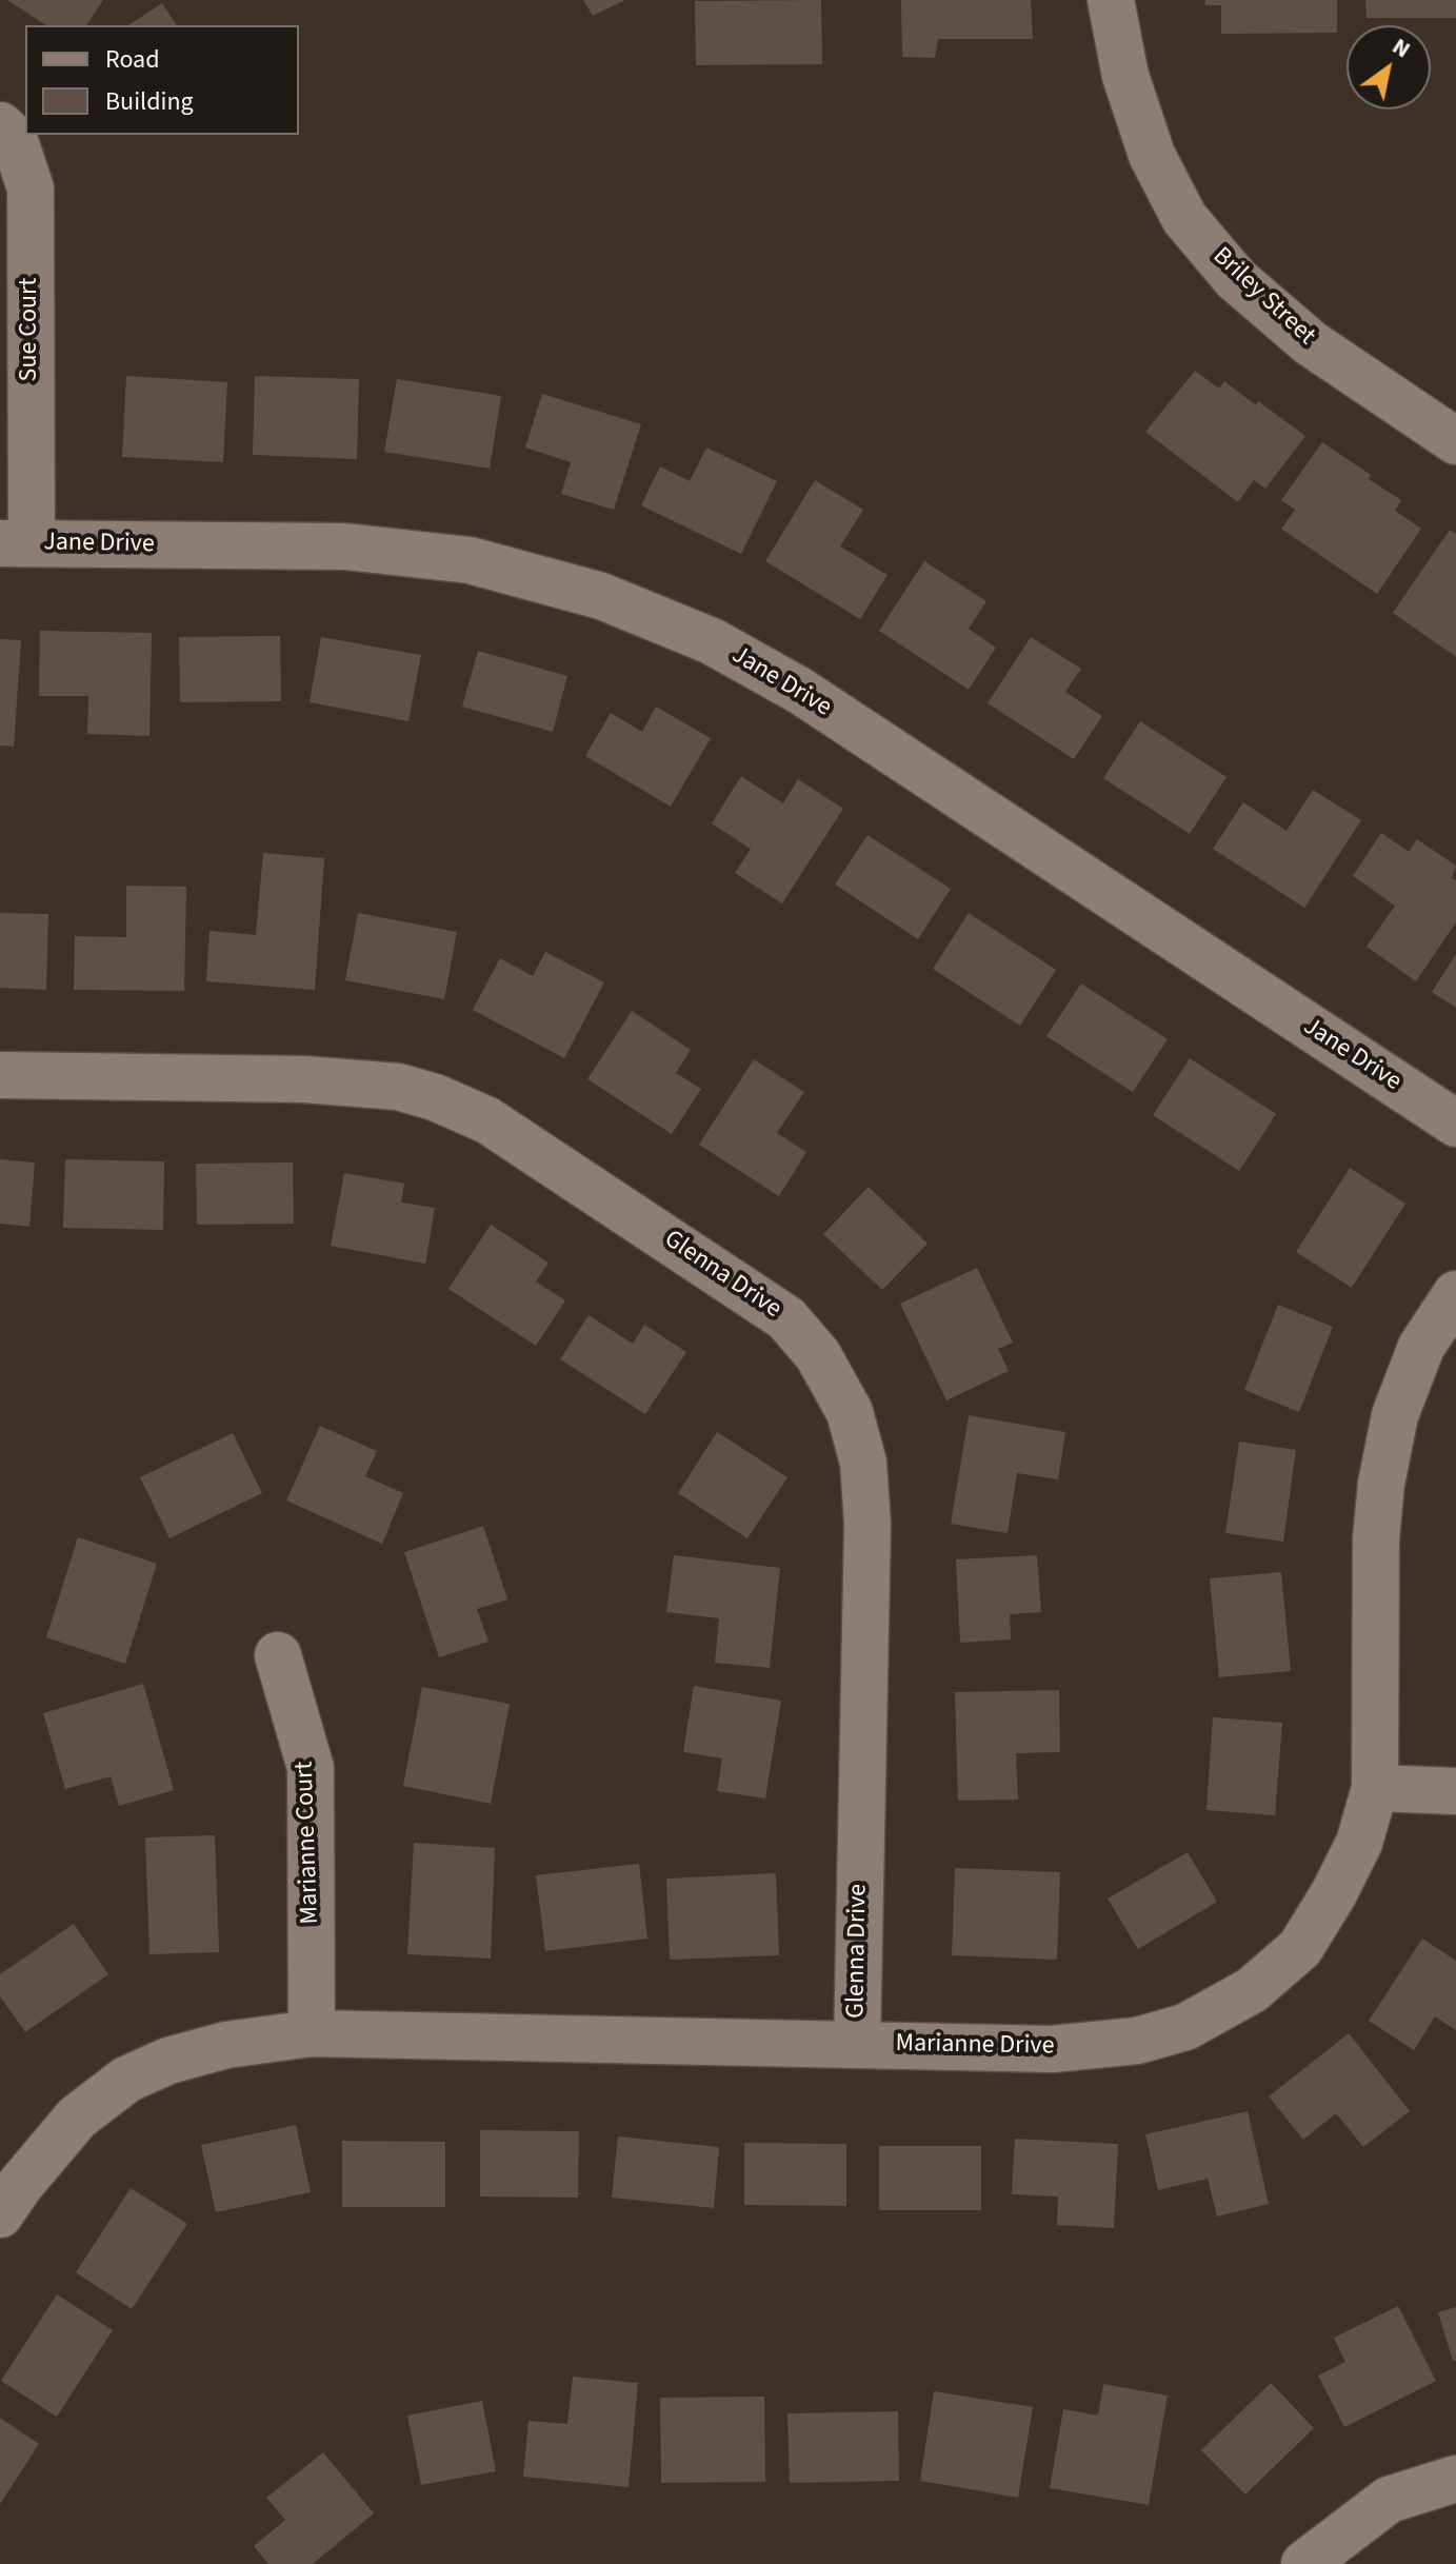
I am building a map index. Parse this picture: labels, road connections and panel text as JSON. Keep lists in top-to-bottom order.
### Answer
{
  "streets": {
    "street": [
      "Briley Street",
      "Sue Court",
      "Jane Drive",
      "Glenna Drive",
      "Marianne Court",
      "Marianne Drive"
    ]
  },
  "crossings": [
    ["Sue Court", "Jane Drive"],
    ["Glenna Drive", "Marianne Drive"],
    ["Marianne Court", "Marianne Drive"]
  ],
  "legend": ["Road", "Building"],
  "north": "top right"
}
